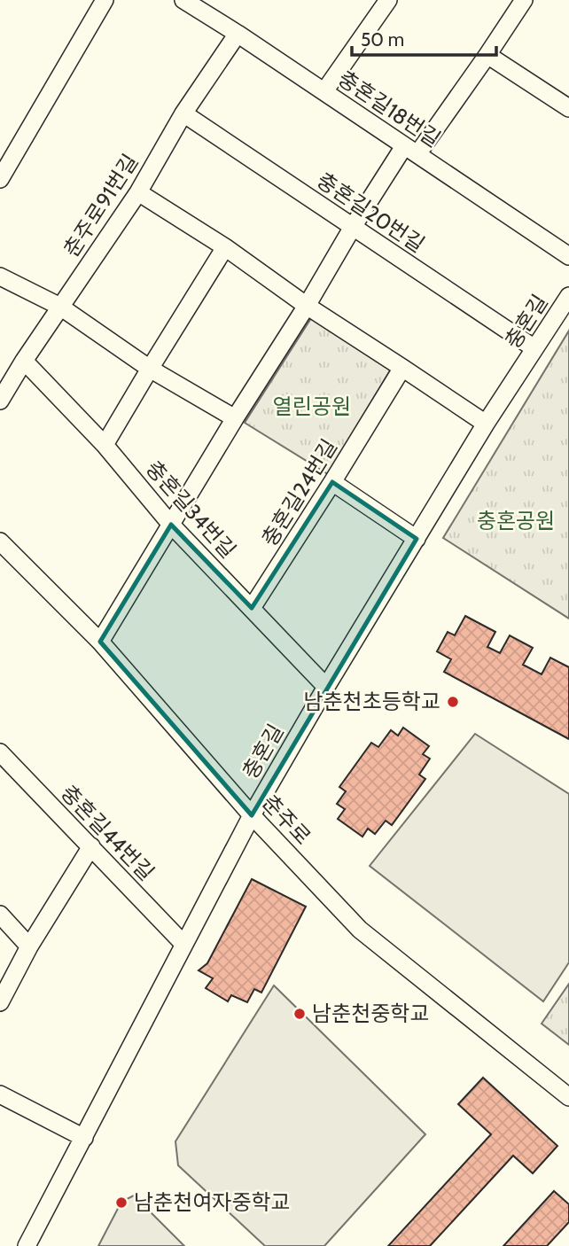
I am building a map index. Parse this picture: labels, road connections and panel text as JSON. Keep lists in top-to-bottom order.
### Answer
{
  "streets": {
    "street": [
      "충혼길18번길",
      "춘주로91번길",
      "충혼길20번길",
      "충혼길",
      "충혼길24번길",
      "충혼길34번길",
      "춘주로",
      "충혼길44번길"
    ]
  },
  "crossings": [
    ["충혼길18번길", "춘주로91번길"],
    ["춘주로91번길", "충혼길20번길"],
    ["춘주로91번길", "충혼길34번길"],
    ["충혼길20번길", "충혼길"],
    ["충혼길", "충혼길34번길"],
    ["충혼길", "춘주로"],
    ["충혼길", "충혼길44번길"],
    ["충혼길24번길", "충혼길34번길"]
  ],
  "parks": ["열린공원", "충혼공원"],
  "places": ["남춘천초등학교", "남춘천중학교", "남춘천여자중학교"],
  "scale_bar": "50 m"
}
